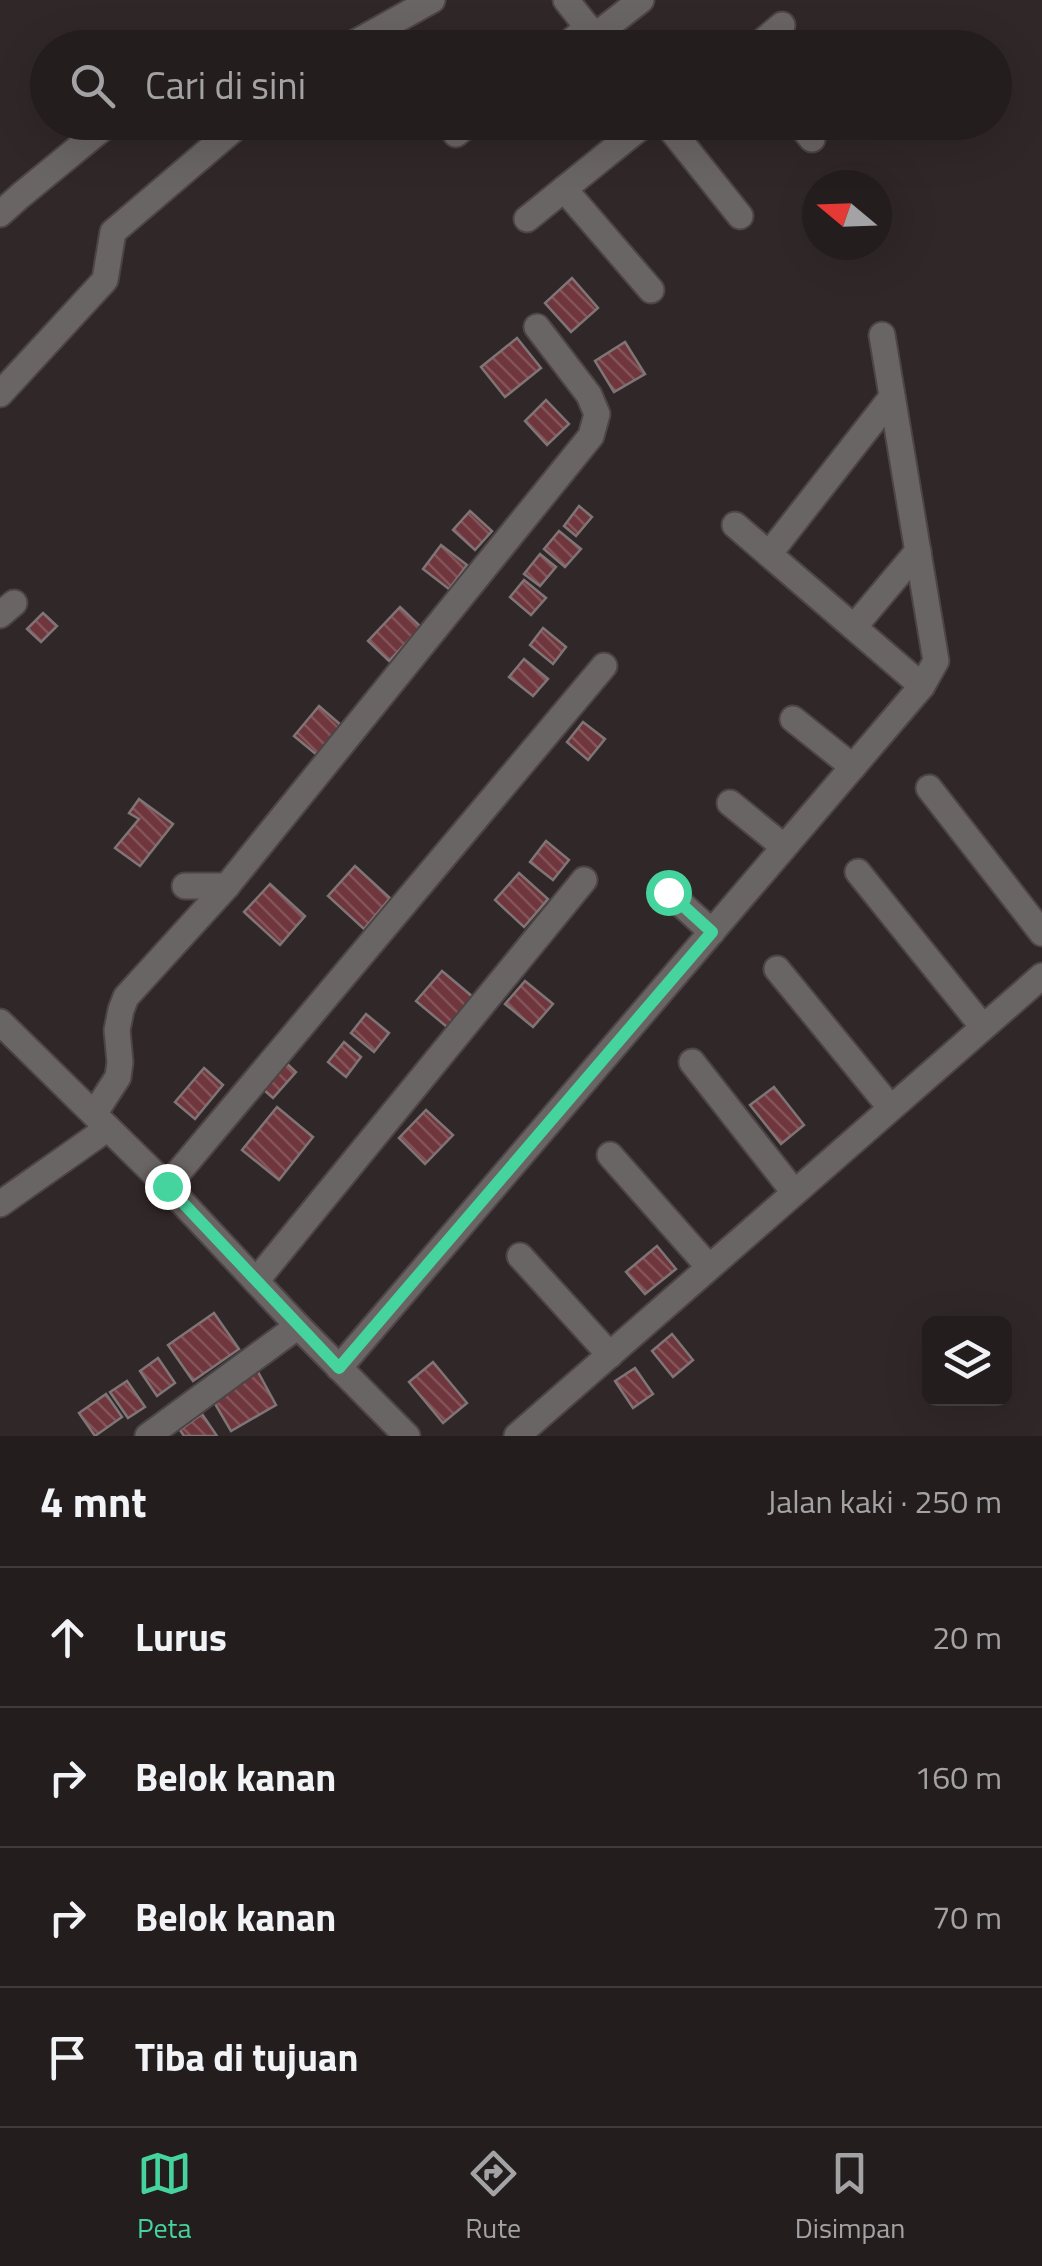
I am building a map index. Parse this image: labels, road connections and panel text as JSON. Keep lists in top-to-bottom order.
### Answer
{
  "north": "left",
  "page": {
    "search": "Cari di sini",
    "heading": ["4 mnt", "Jalan kaki · 250 m"],
    "list": [
      ["Lurus", "20 m"],
      ["Belok kanan", "160 m"],
      ["Belok kanan", "70 m"],
      "Tiba di tujuan"
    ],
    "nav": ["Peta", "Rute", "Disimpan"]
  }
}
